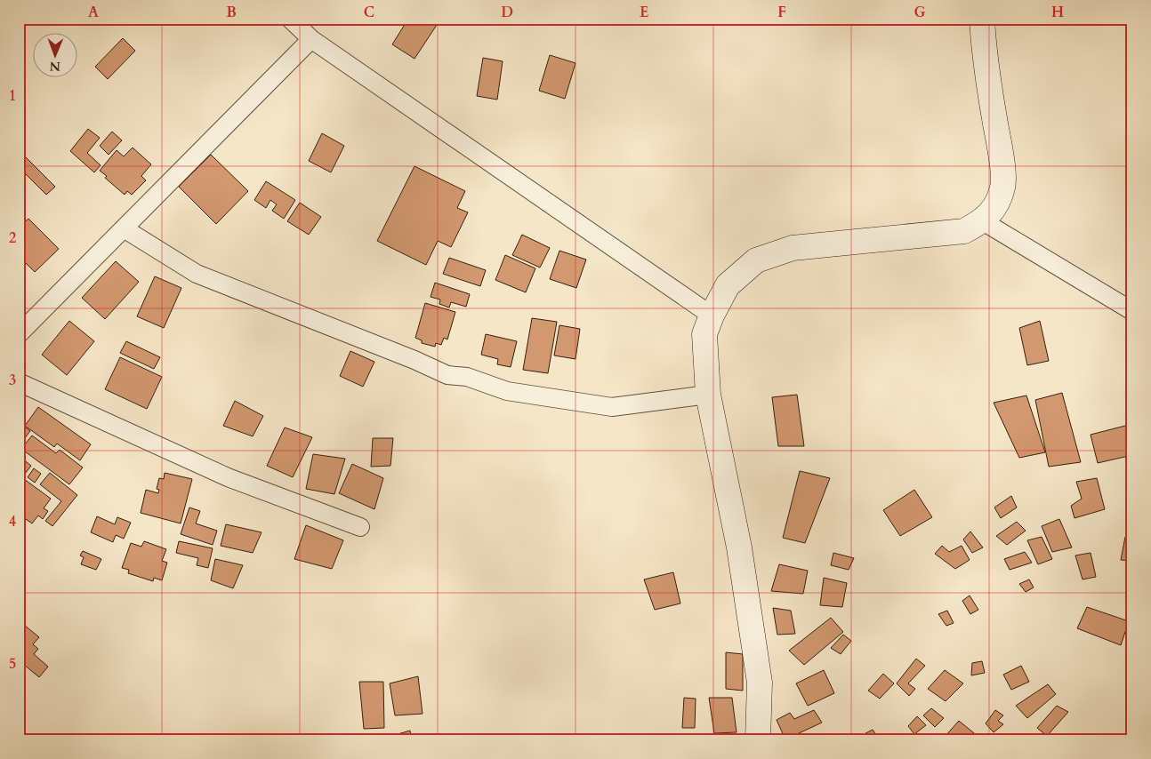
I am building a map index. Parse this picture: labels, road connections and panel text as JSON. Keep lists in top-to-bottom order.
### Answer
{
  "north": "bottom",
  "grid": {
    "columns": [
      "A",
      "B",
      "C",
      "D",
      "E",
      "F",
      "G",
      "H"
    ],
    "rows": [
      "1",
      "2",
      "3",
      "4",
      "5"
    ]
  }
}
